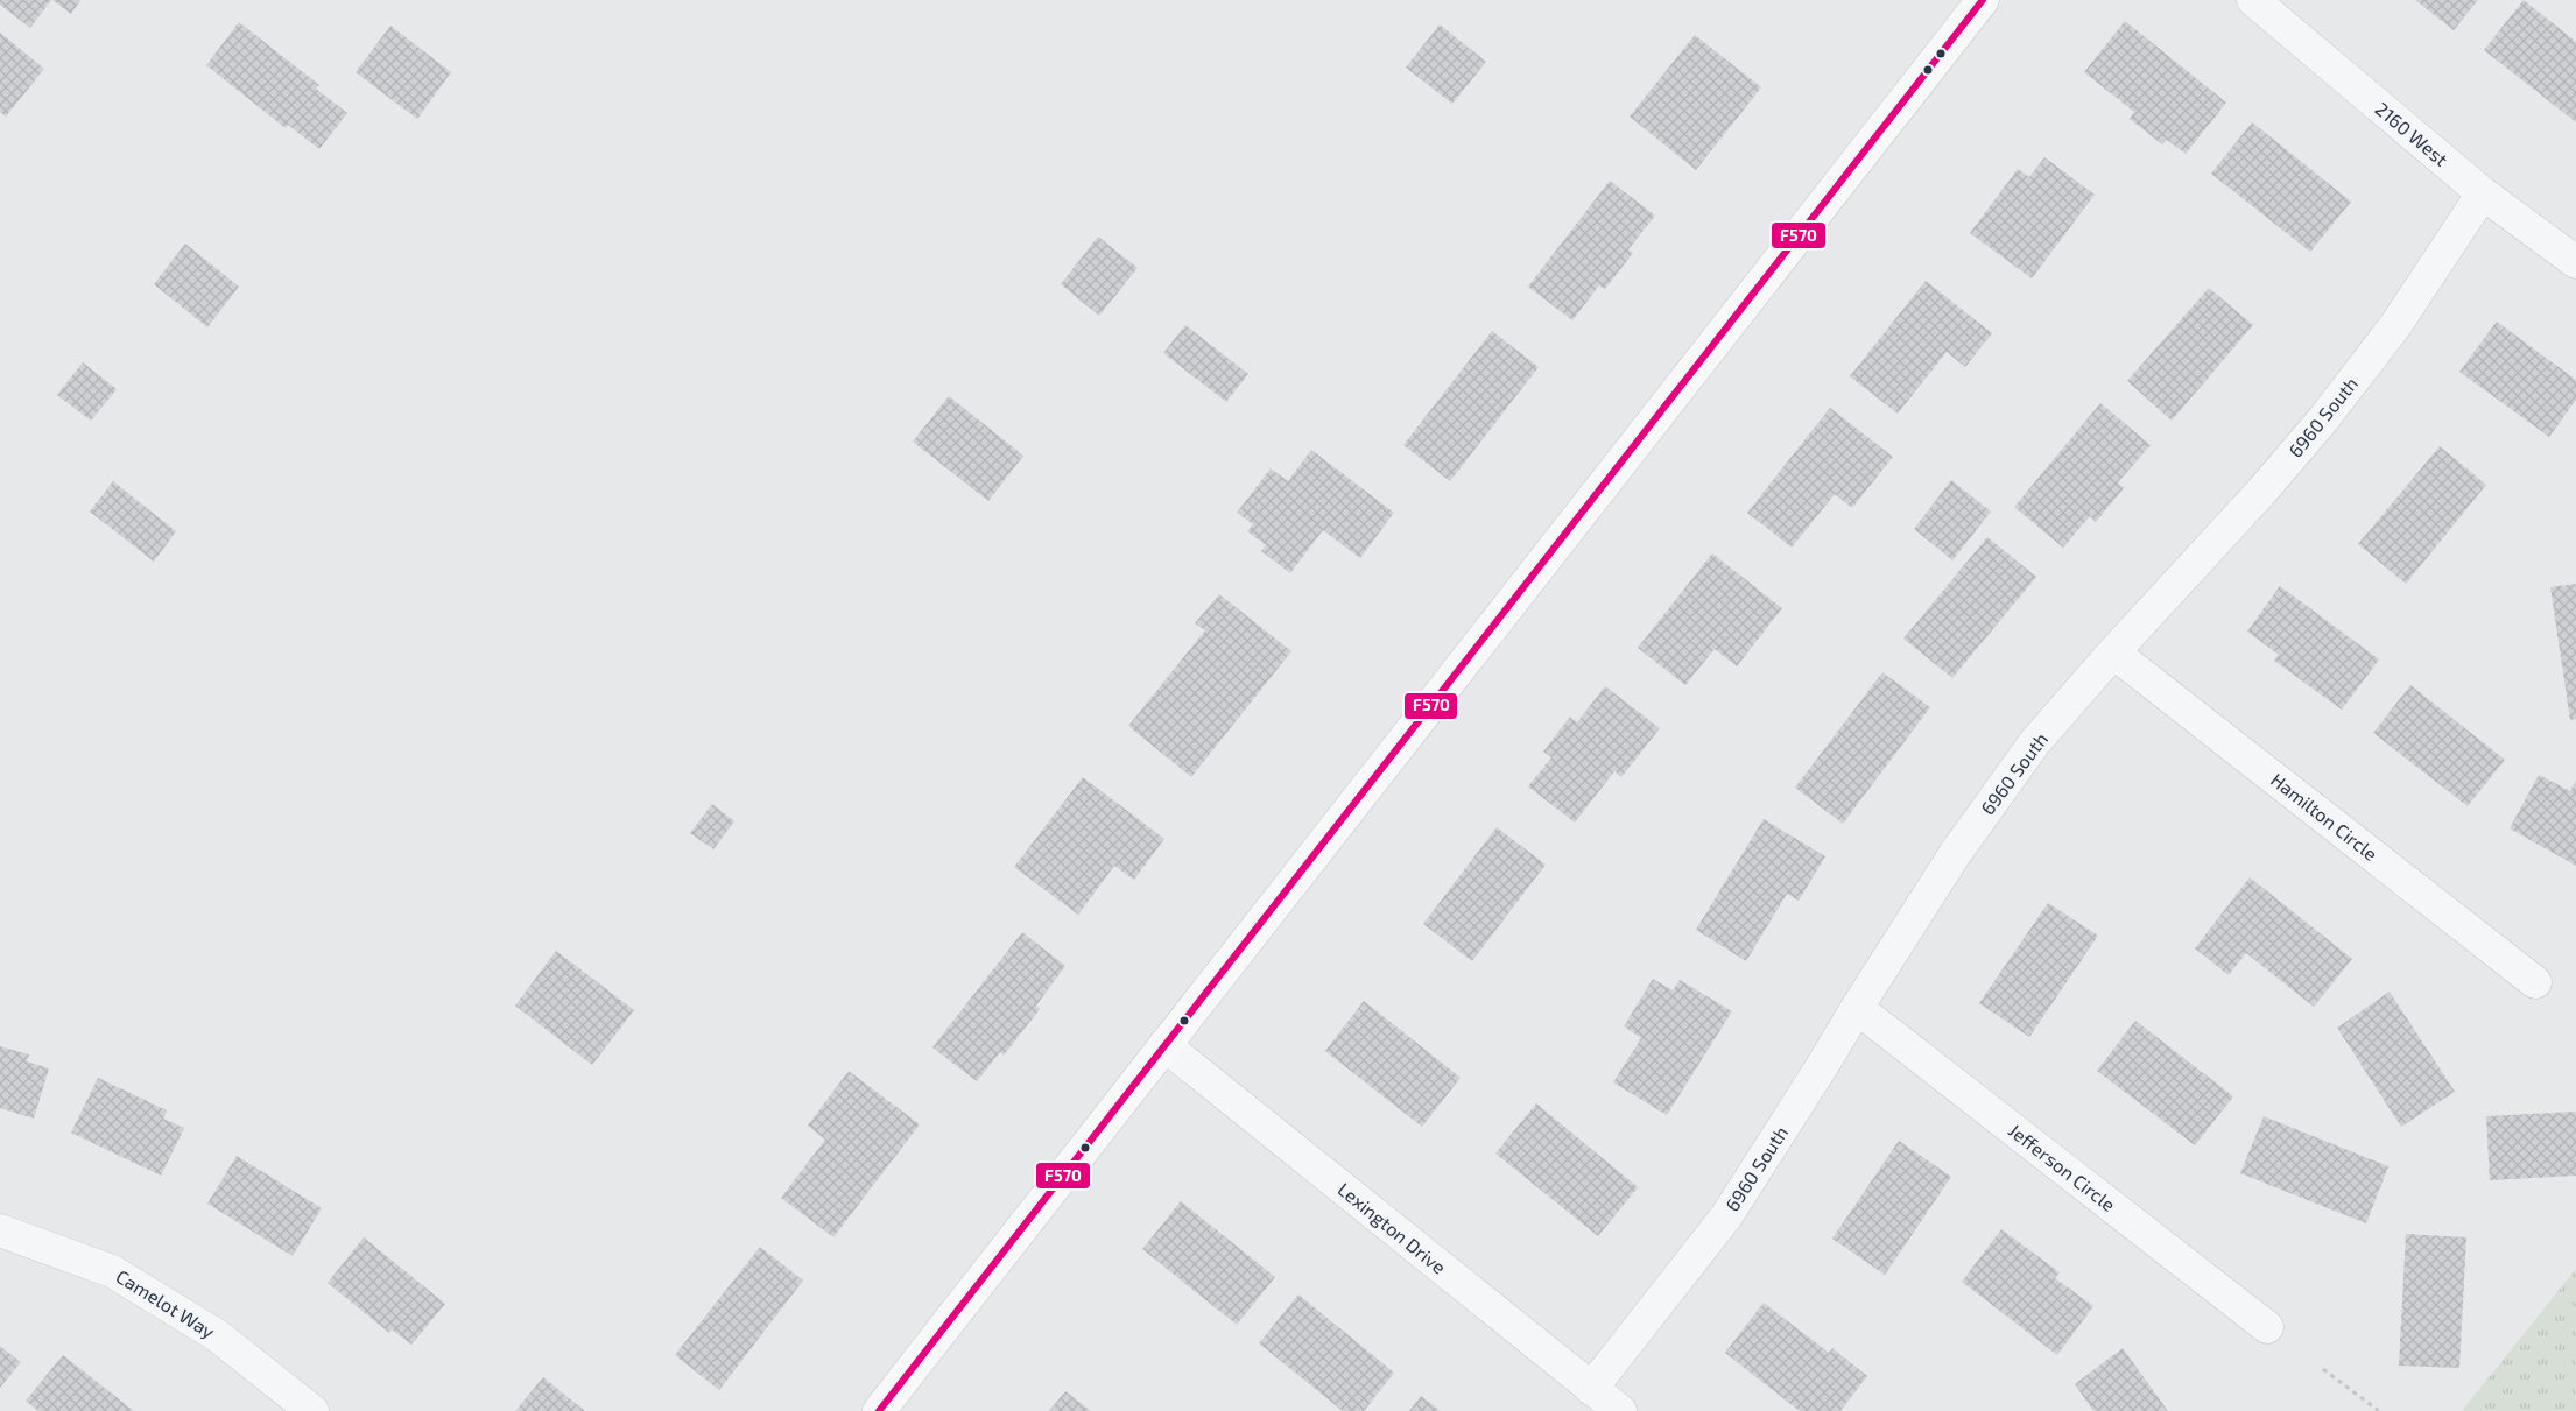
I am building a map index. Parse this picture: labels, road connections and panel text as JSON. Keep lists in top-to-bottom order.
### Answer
{
  "streets": {
    "street": [
      "2160 West",
      "6960 South",
      "Hamilton Circle",
      "Jefferson Circle",
      "Lexington Drive",
      "Camelot Way"
    ]
  },
  "crossings": [
    ["2160 West", "6960 South"],
    ["6960 South", "Hamilton Circle"],
    ["6960 South", "Jefferson Circle"],
    ["6960 South", "Lexington Drive"]
  ],
  "lines": ["transit line F570"]
}
